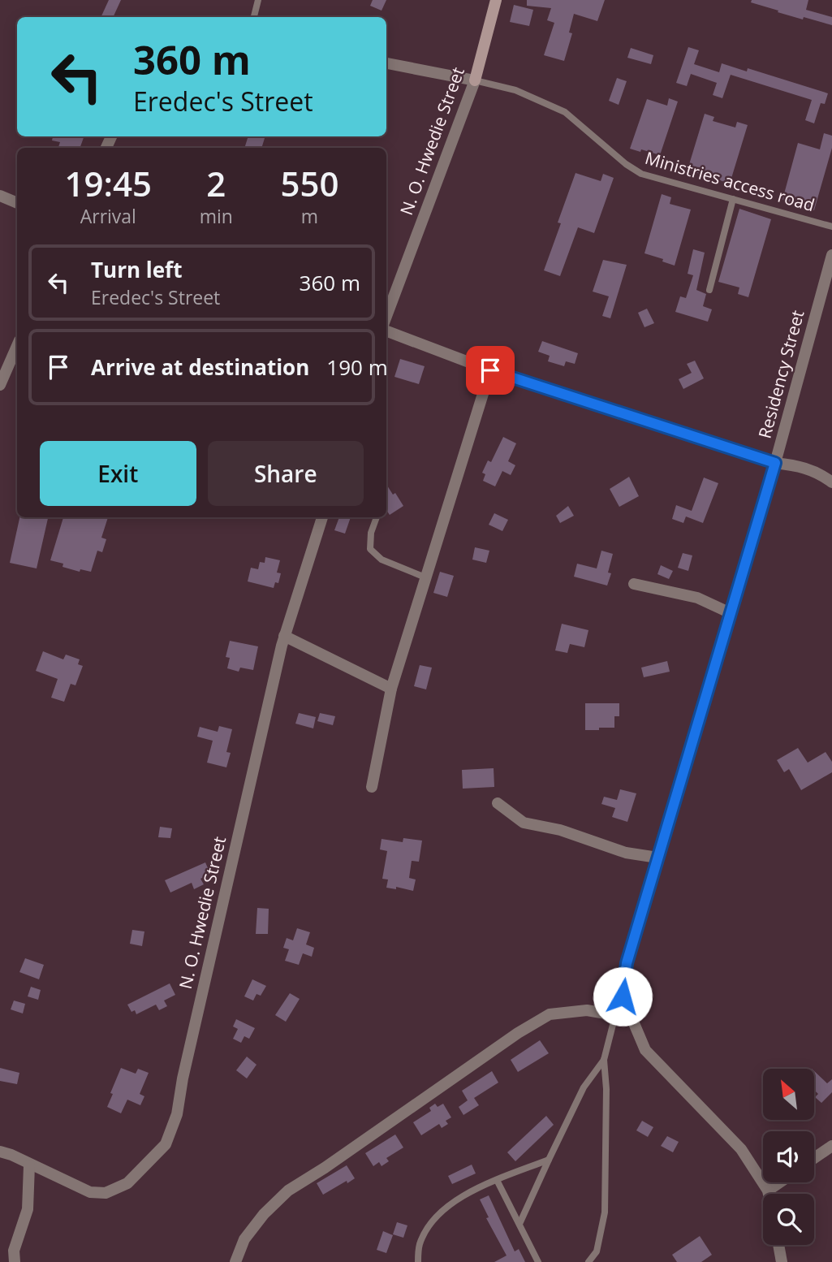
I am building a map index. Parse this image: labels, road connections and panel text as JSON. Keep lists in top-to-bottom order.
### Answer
{
  "streets": {
    "street": ["N. O. Hwedie Street", "Residency Street"],
    "lane": ["Ministries access road"]
  },
  "crossings": [
    ["N. O. Hwedie Street", "Ministries access road"]
  ],
  "north": "top left",
  "page": {
    "turn": ["360 m", "Eredec's Street"],
    "eta": [
      "19:45",
      "Arrival",
      "2",
      "min",
      "550",
      "m"
    ],
    "list": [
      {
        "name": "Turn left",
        "note": "Eredec's Street",
        "value": "360 m"
      },
      {
        "name": "Arrive at destination",
        "value": "190 m"
      }
    ],
    "buttons": ["Exit", "Share"]
  }
}
